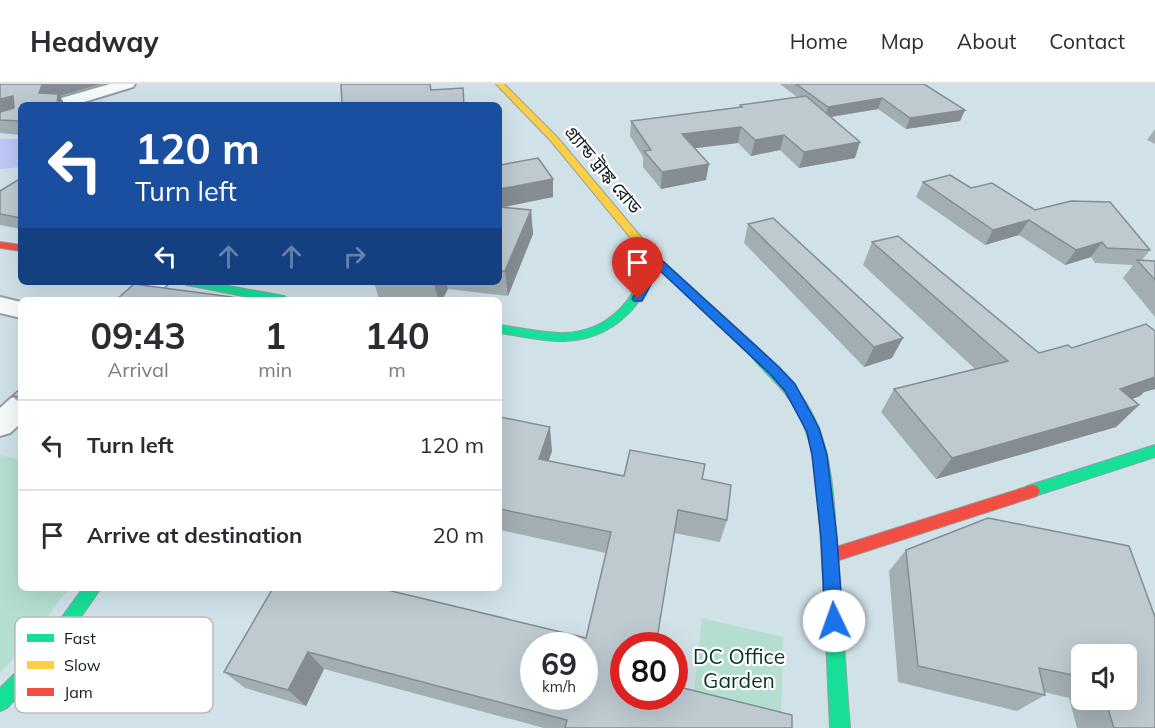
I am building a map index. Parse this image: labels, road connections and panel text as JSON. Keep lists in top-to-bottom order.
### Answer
{
  "streets": {
    "main road": ["গ্র্যান্ড ট্রাঙ্ক রোড"]
  },
  "parks": ["DC Office Garden"],
  "legend": ["Fast", "Slow", "Jam"],
  "page": {
    "header": "Headway",
    "nav": [
      "Home",
      "Map",
      "About",
      "Contact"
    ],
    "turn": ["120 m", "Turn left"],
    "eta": [
      "09:43",
      "Arrival",
      "1",
      "min",
      "140",
      "m"
    ],
    "list": [
      {
        "name": "Turn left",
        "value": "120 m"
      },
      {
        "name": "Arrive at destination",
        "value": "20 m"
      }
    ],
    "speed": "69 km/h",
    "limit": "80"
  }
}
